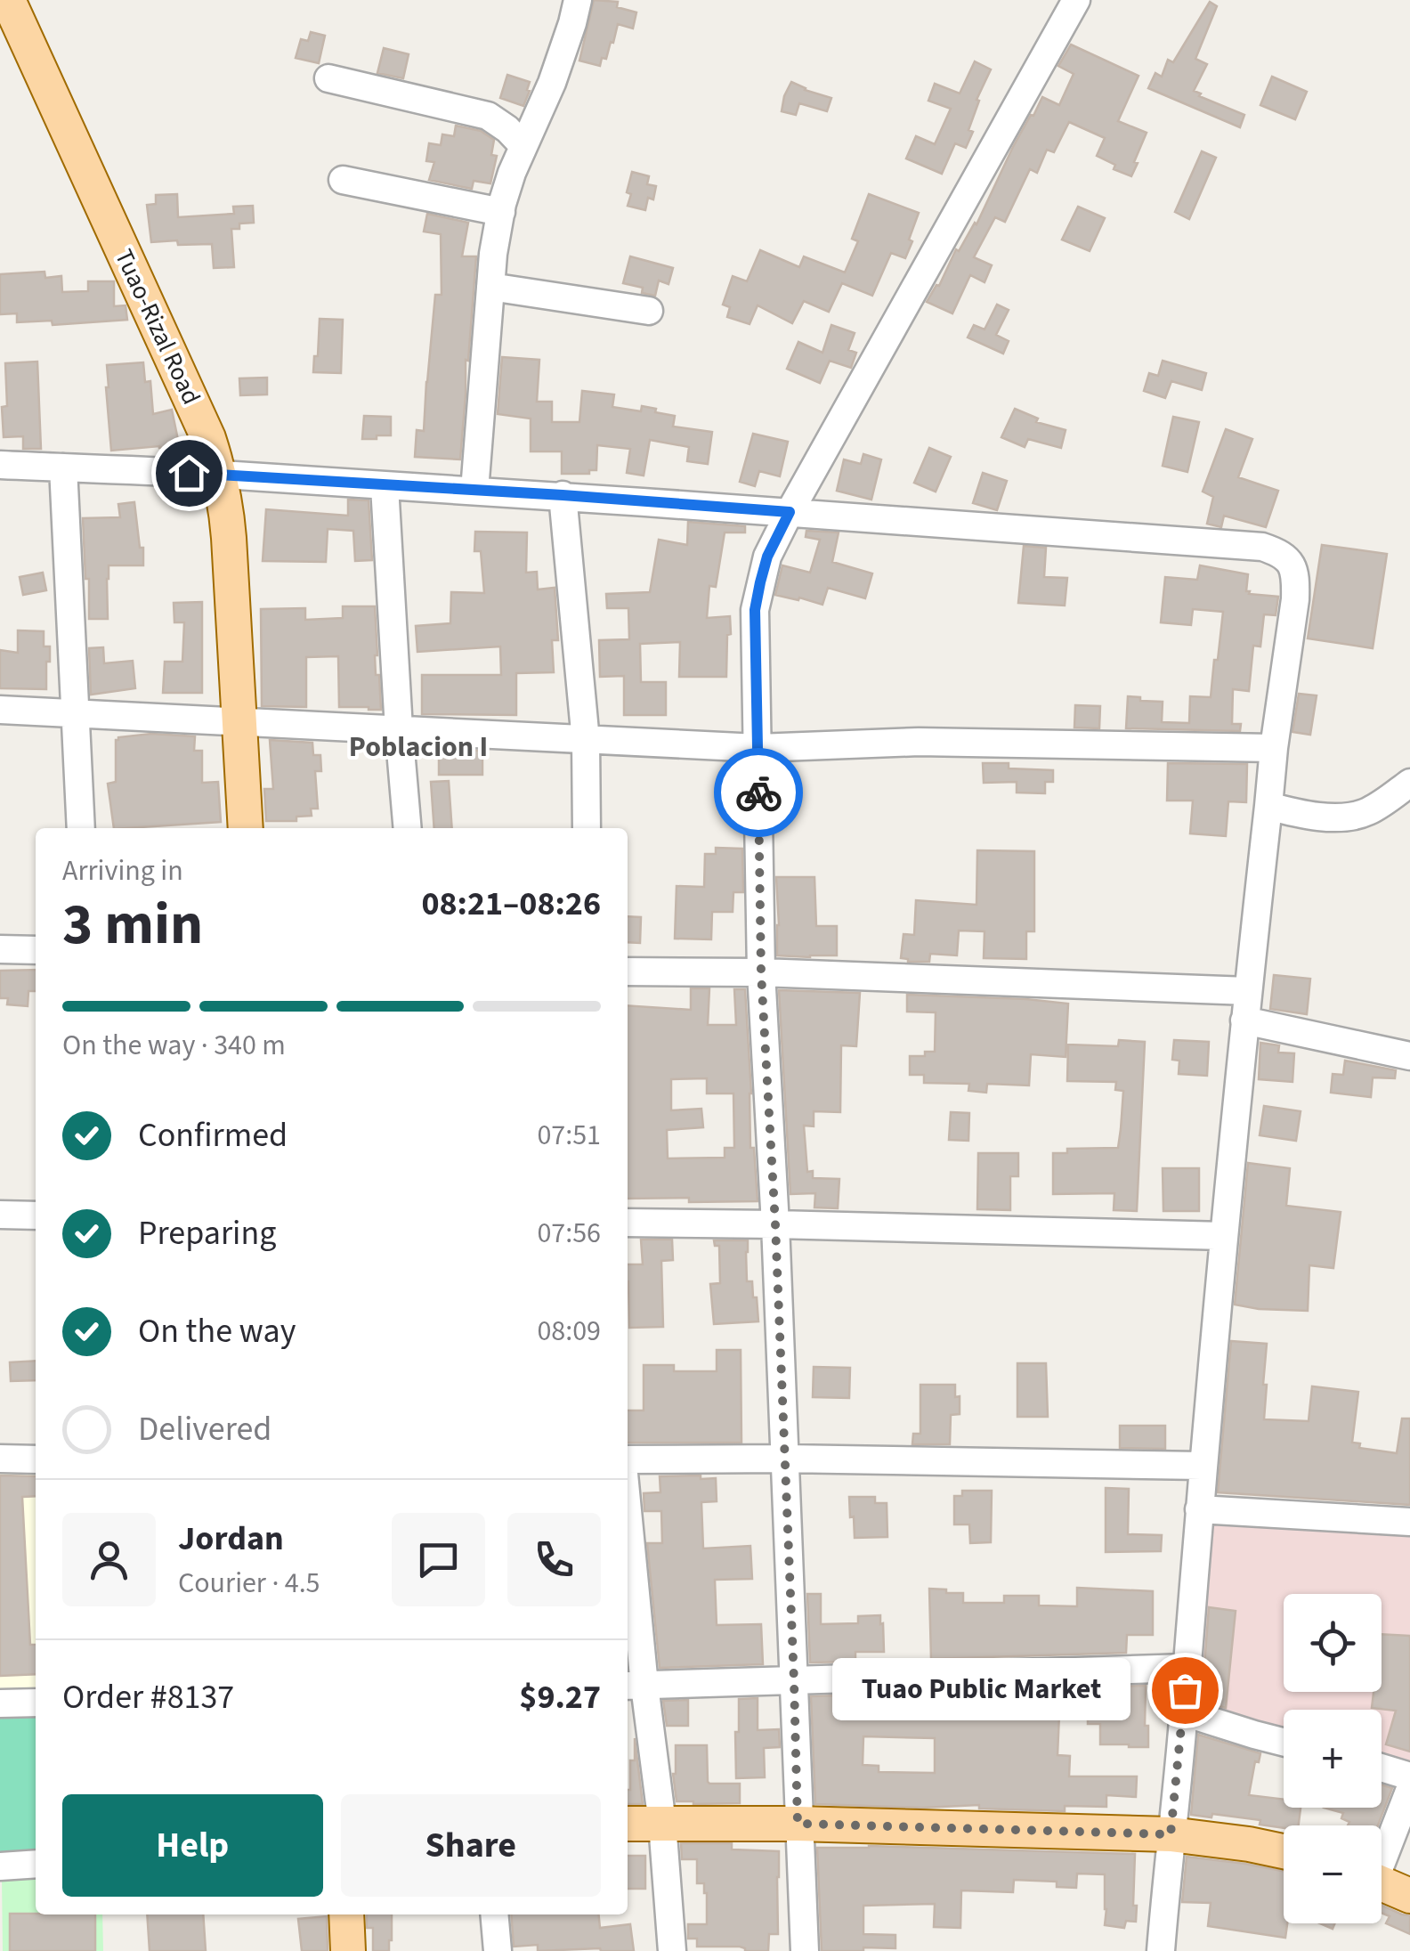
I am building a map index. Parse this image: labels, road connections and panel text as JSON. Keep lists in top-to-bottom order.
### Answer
{
  "streets": {
    "main road": ["Tuao-Rizal Road"]
  },
  "districts": ["Poblacion I"],
  "places": ["Tuao Public Market"],
  "page": {
    "heading": ["3 min", "Arriving in", "08:21–08:26"],
    "panel": [
      "Jordan",
      "Courier · 4.5",
      "Order #8137",
      "$9.27"
    ],
    "bar": "On the way · 340 m",
    "list": [
      ["Confirmed", "07:51"],
      ["Preparing", "07:56"],
      ["On the way", "08:09"],
      "Delivered"
    ],
    "map_buttons": ["+", "−"],
    "bubble": "Tuao Public Market",
    "buttons": ["Help", "Share"]
  }
}
